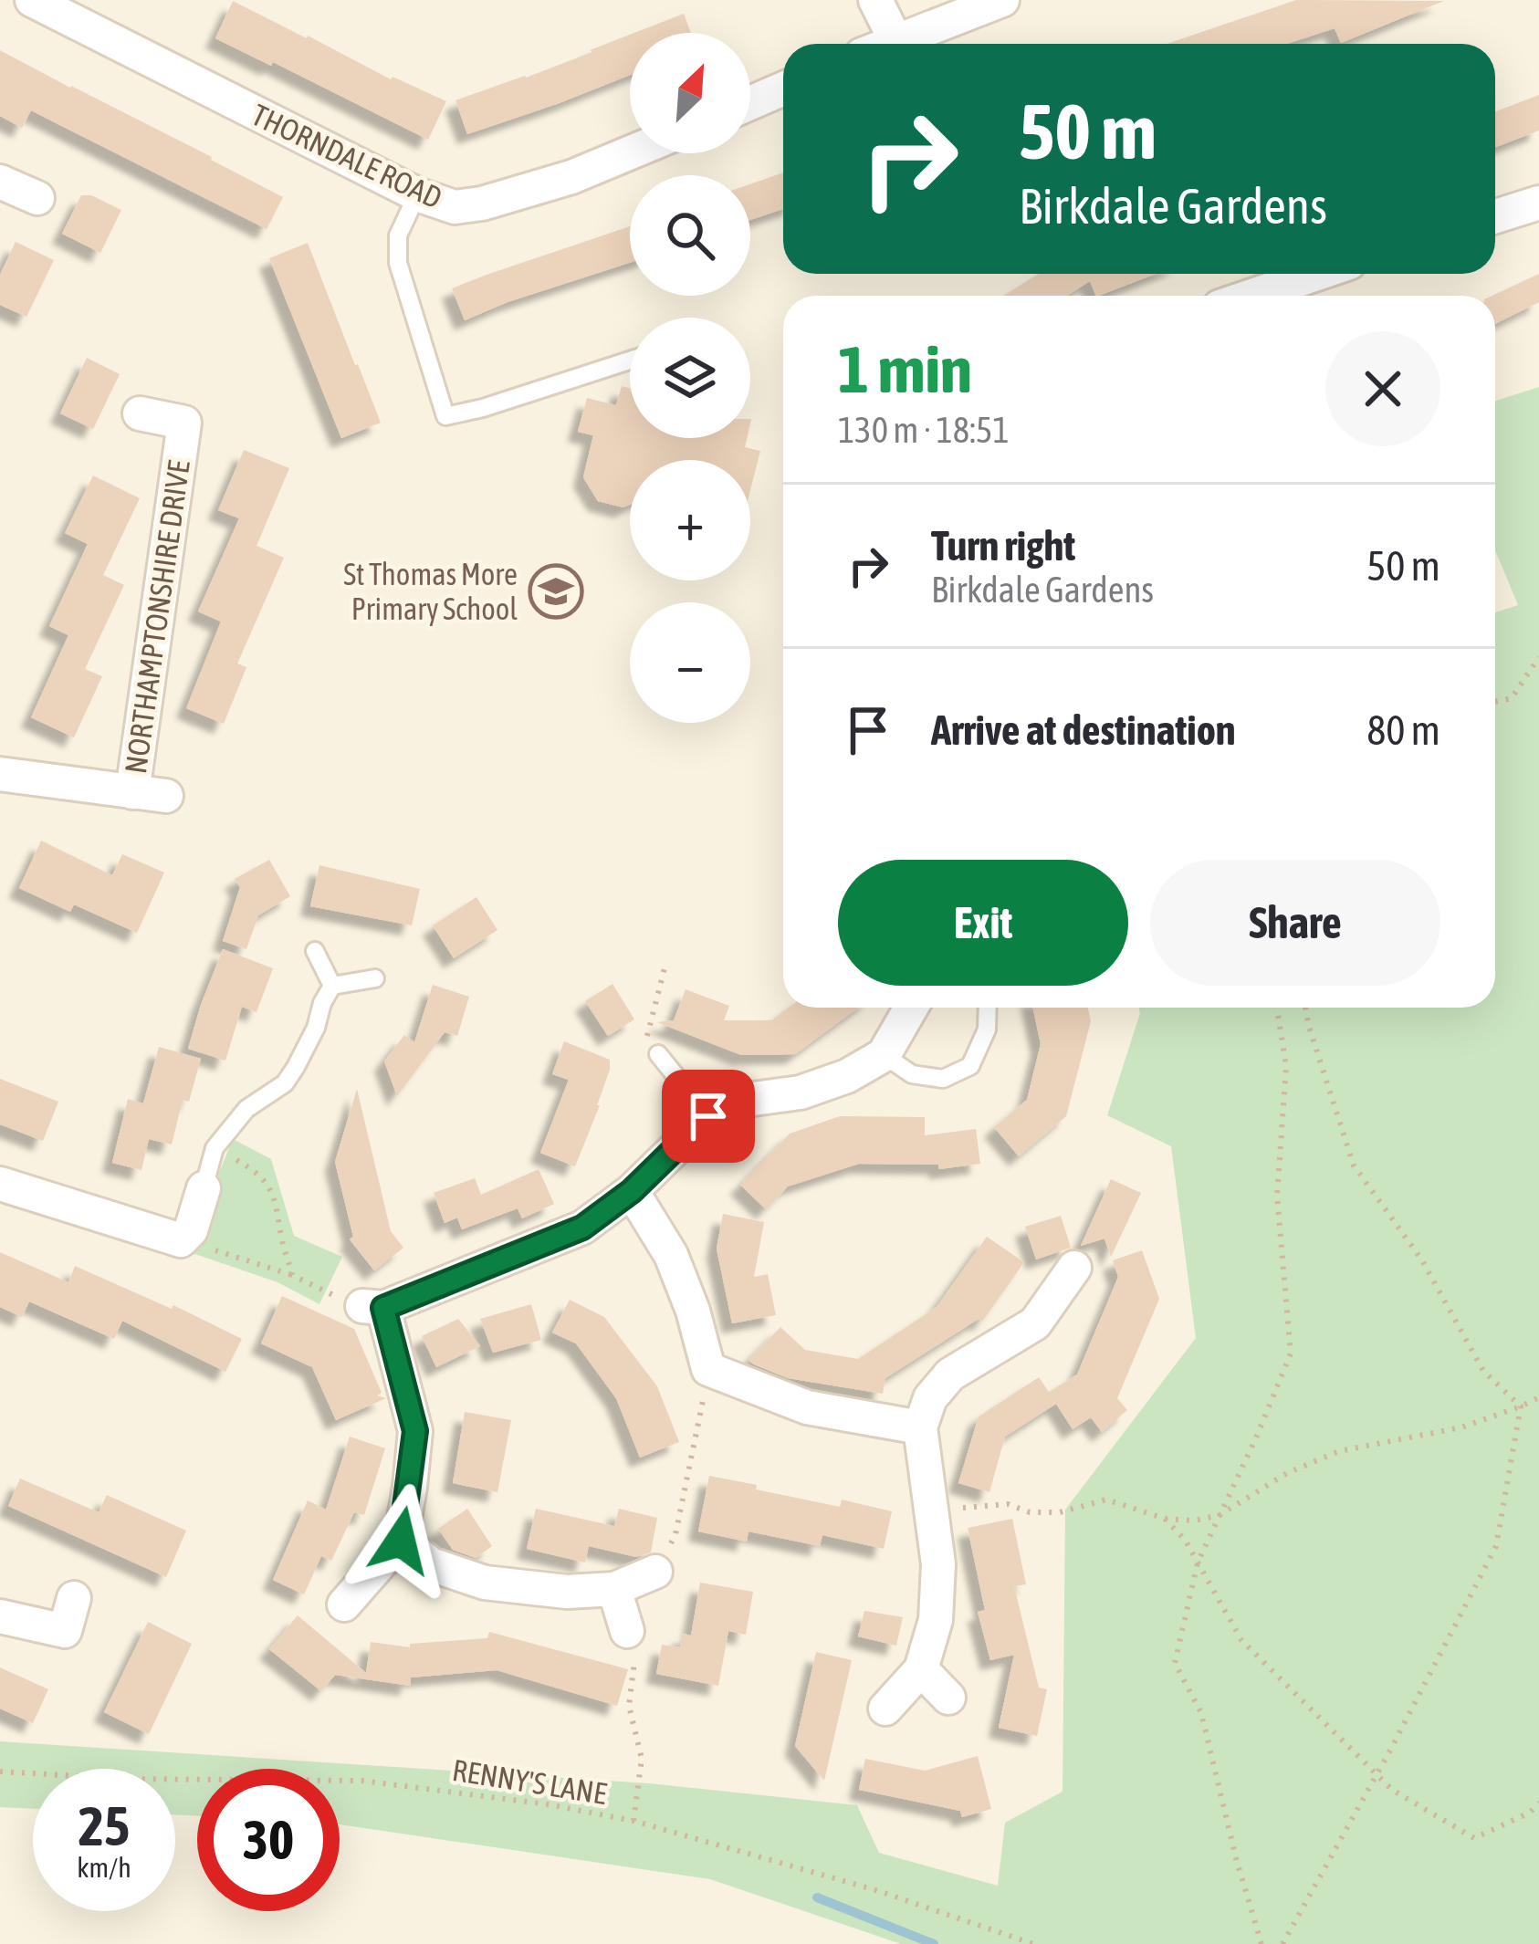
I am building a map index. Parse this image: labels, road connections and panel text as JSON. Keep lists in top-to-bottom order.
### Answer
{
  "streets": {
    "street": ["THORNDALE ROAD", "NORTHAMPTONSHIRE DRIVE"],
    "path": ["RENNY'S LANE"]
  },
  "places": {
    "school or university": ["St Thomas More Primary School"]
  },
  "north": "top right",
  "page": {
    "map_buttons": ["+", "−"],
    "turn": ["50 m", "Birkdale Gardens"],
    "heading": ["1 min", "130 m · 18:51"],
    "list": [
      {
        "name": "Turn right",
        "note": "Birkdale Gardens",
        "value": "50 m"
      },
      {
        "name": "Arrive at destination",
        "value": "80 m"
      }
    ],
    "buttons": ["Exit", "Share"],
    "speed": "25 km/h",
    "limit": "30"
  }
}
